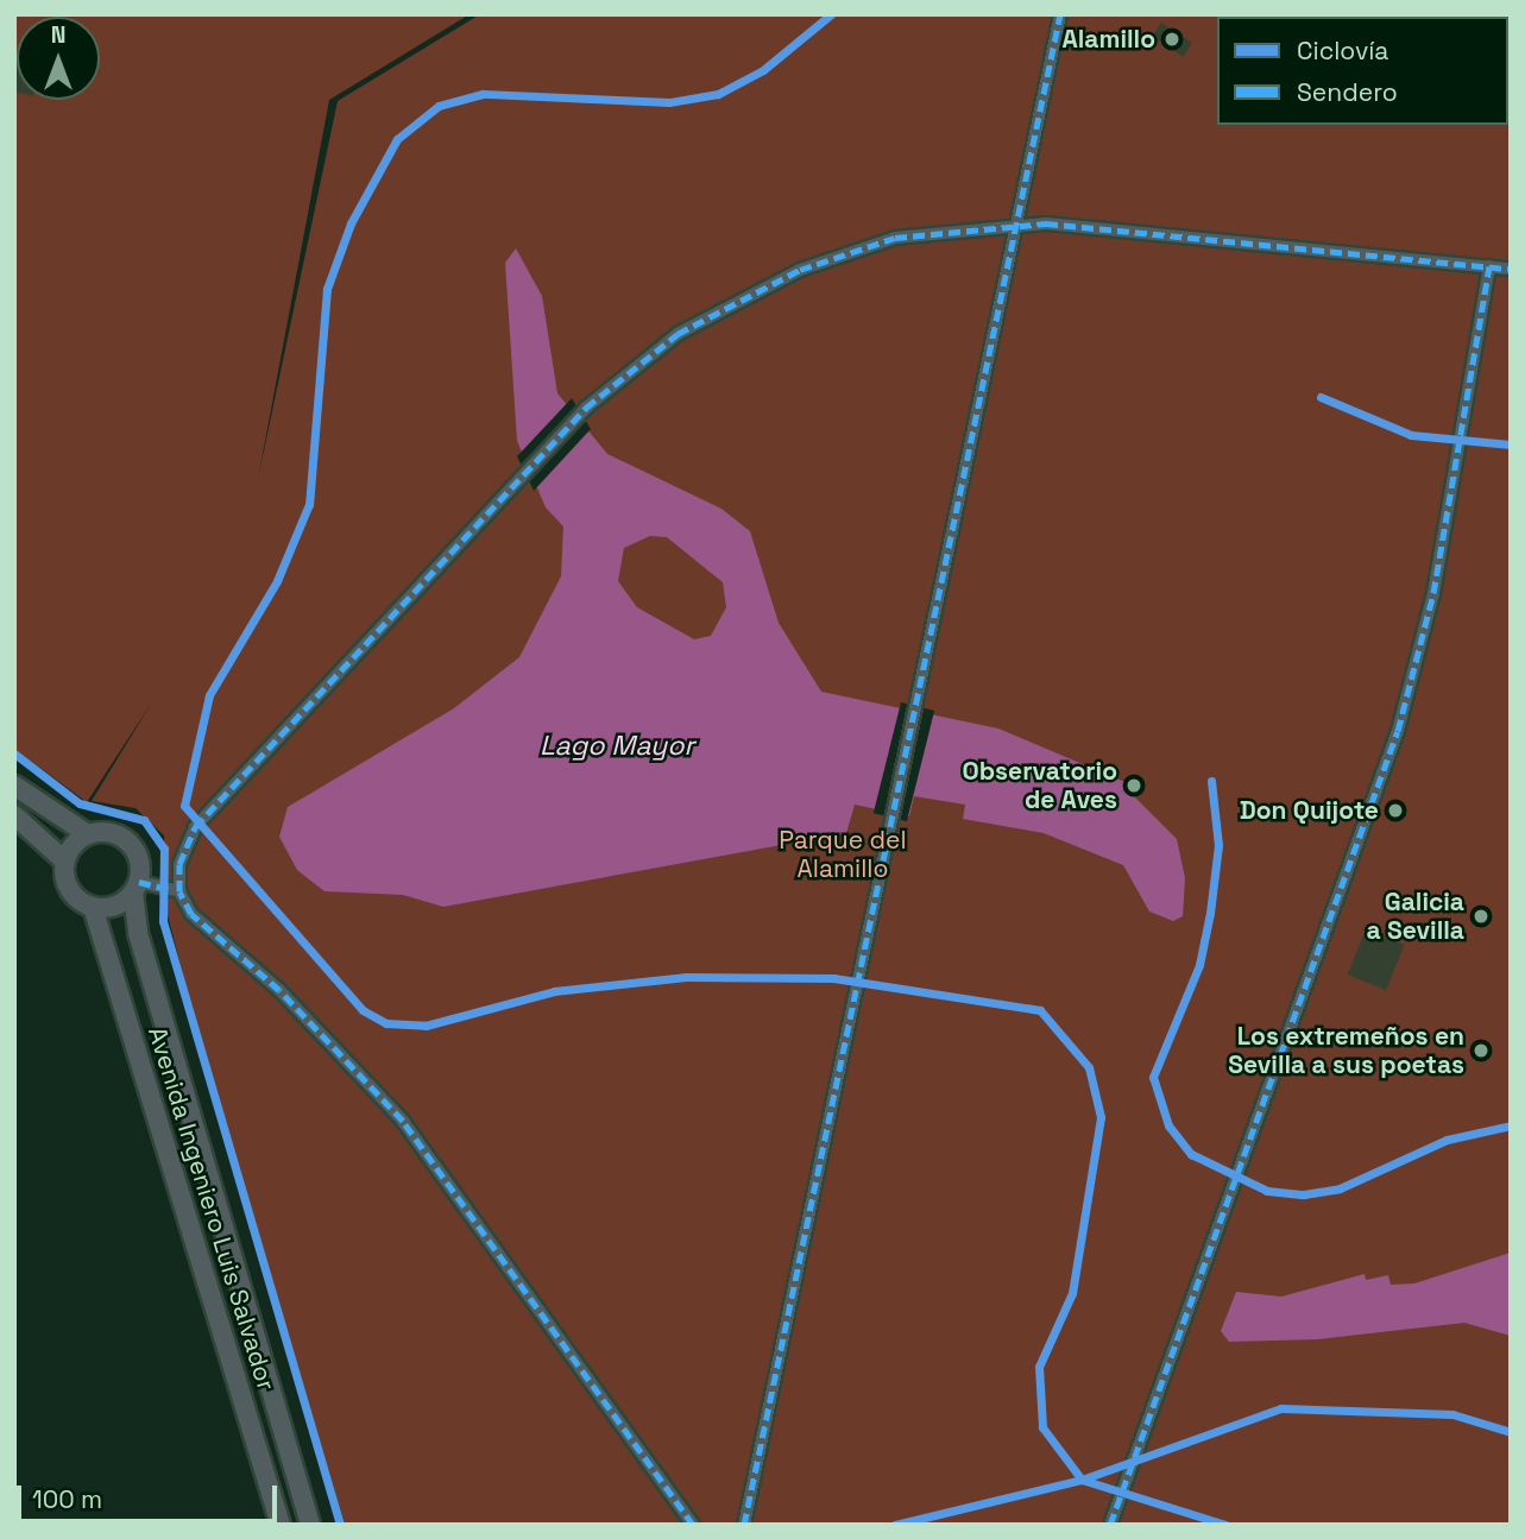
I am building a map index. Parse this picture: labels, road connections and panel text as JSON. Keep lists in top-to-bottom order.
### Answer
{
  "streets": {
    "street": ["Avenida Ingeniero Luis Salvador"]
  },
  "water": ["Lago Mayor"],
  "parks": ["Parque del Alamillo"],
  "places": [
    "Alamillo",
    "Observatorio de Aves",
    "Don Quijote",
    "Galicia a Sevilla",
    "Los extremeños en Sevilla a sus poetas"
  ],
  "legend": ["Ciclovía", "Sendero"],
  "scale_bar": "100 m",
  "north": "top"
}
